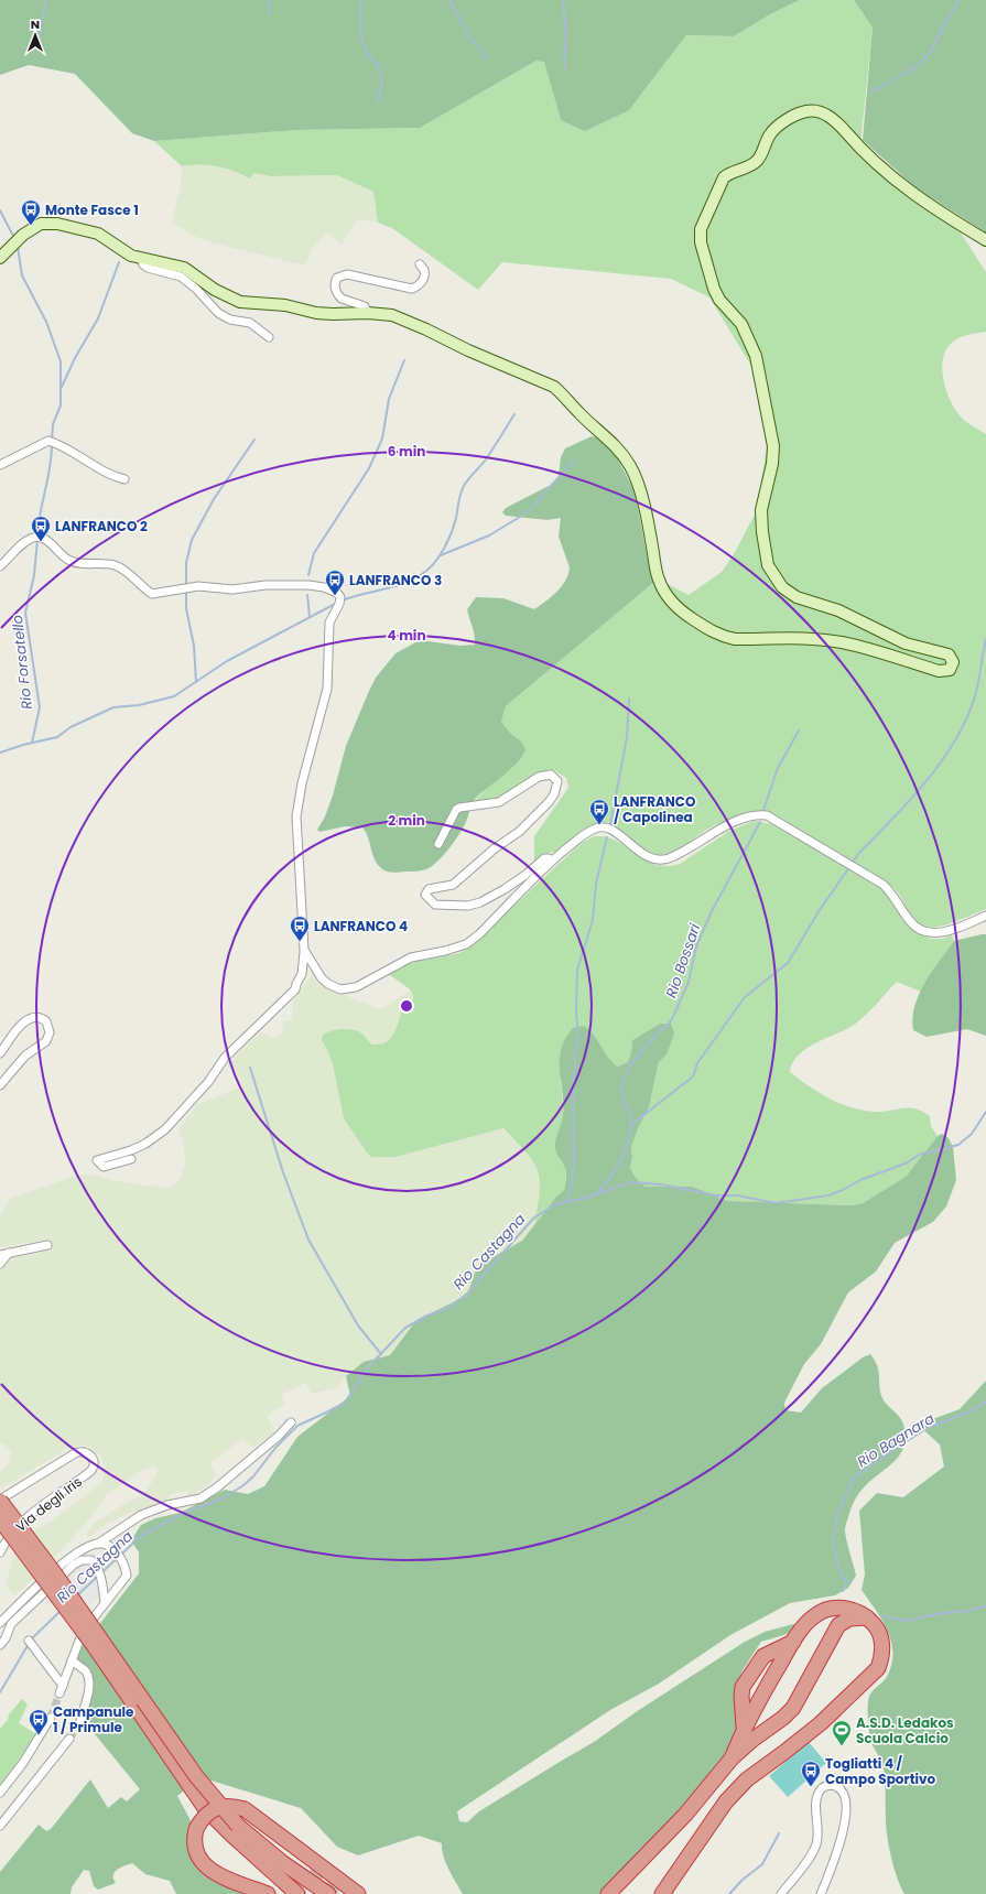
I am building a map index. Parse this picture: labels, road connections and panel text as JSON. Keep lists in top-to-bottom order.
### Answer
{
  "streets": {
    "street": ["Via degli Iris"]
  },
  "water": [
    "Rio Forsatello",
    "Rio Bossari",
    "Rio Castagna",
    "Rio Bagnara"
  ],
  "places": {
    "bus stop": [
      "Monte Fasce 1",
      "LANFRANCO 2",
      "LANFRANCO 3",
      "LANFRANCO / Capolinea",
      "LANFRANCO 4",
      "Campanule 1 / Primule",
      "Togliatti 4 / Campo Sportivo"
    ],
    "sports": ["A.S.D. Ledakos Scuola Calcio"]
  },
  "north": "top",
  "rings": ["6 min", "4 min", "2 min"]
}
